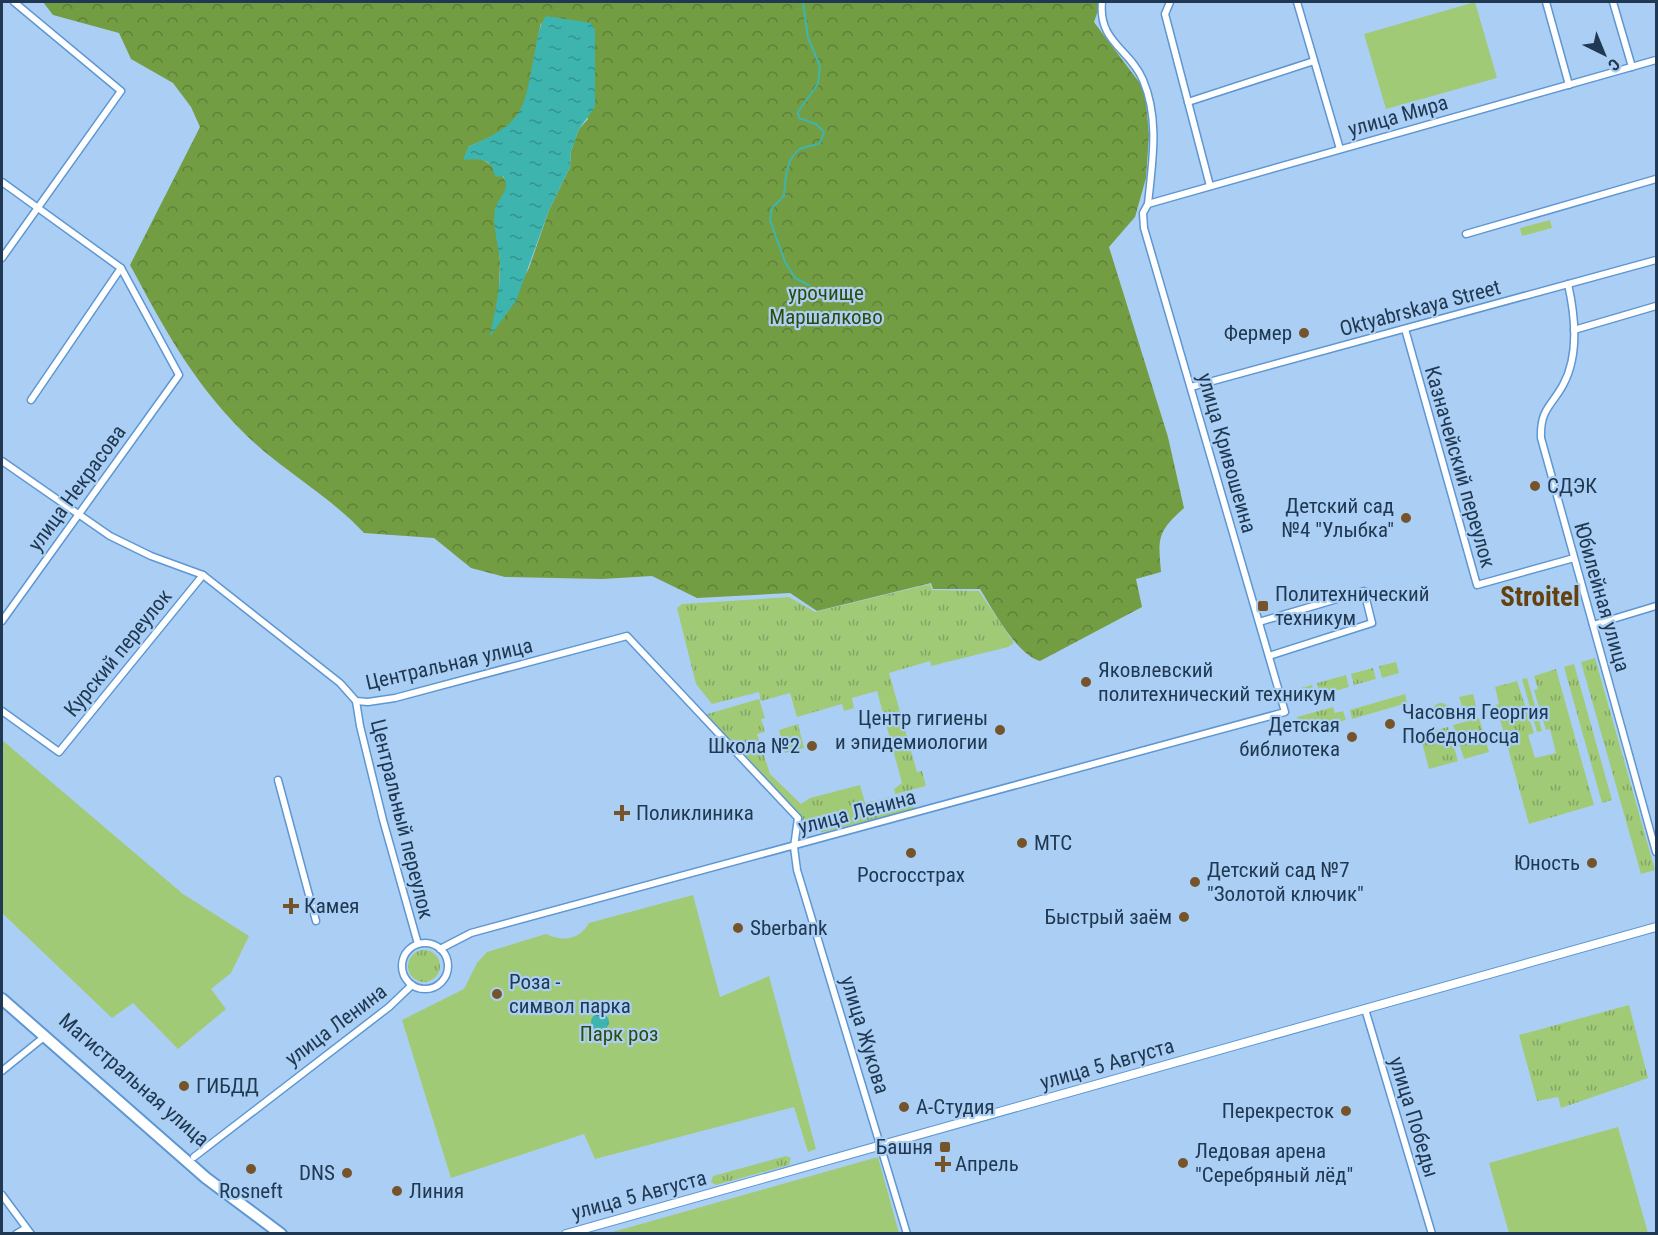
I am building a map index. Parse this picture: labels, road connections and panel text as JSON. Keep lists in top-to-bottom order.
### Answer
{
  "streets": {
    "highway": ["Магистральная улица"],
    "street": [
      "улица Мира",
      "Oktyabrskaya Street",
      "улица Кривошеина",
      "Казначейский переулок",
      "улица Некрасова",
      "Юбилейная улица",
      "Курский переулок",
      "Центральная улица",
      "улица Ленина",
      "Центральный переулок",
      "улица Жукова",
      "улица 5 Августа",
      "улица Победы"
    ]
  },
  "crossings": [
    ["улица Мира", "улица Кривошеина"],
    ["Oktyabrskaya Street", "улица Кривошеина"],
    ["Oktyabrskaya Street", "Казначейский переулок"],
    ["Oktyabrskaya Street", "Юбилейная улица"],
    ["улица Кривошеина", "улица Ленина"],
    ["Казначейский переулок", "Юбилейная улица"],
    ["улица Некрасова", "Центральная улица"],
    ["Курский переулок", "Центральная улица"],
    ["Центральная улица", "улица Ленина"],
    ["Центральная улица", "Центральный переулок"],
    ["Центральная улица", "улица Жукова"],
    ["улица Ленина", "Центральный переулок"],
    ["улица Ленина", "улица Жукова"],
    ["улица Ленина", "Магистральная улица"],
    ["улица Жукова", "улица 5 Августа"],
    ["улица 5 Августа", "улица Победы"]
  ],
  "districts": ["Stroitel"],
  "parks": ["урочище Маршалково", "Парк роз"],
  "places": {
    "other": [
      "Фермер",
      "СДЭК",
      "Детский сад №4 \"Улыбка\"",
      "Яковлевский политехнический техникум",
      "Часовня Георгия Победоносца",
      "Центр гигиены и эпидемиологии",
      "Детская библиотека",
      "Школа №2",
      "МТС",
      "Росгосстрах",
      "Юность",
      "Детский сад №7 \"Золотой ключик\"",
      "Быстрый заём",
      "Sberbank",
      "Роза - символ парка",
      "ГИБДД",
      "А-Студия",
      "Перекресток",
      "Ледовая арена \"Серебряный лёд\"",
      "Rosneft",
      "DNS",
      "Линия"
    ],
    "transit": ["Политехнический техникум", "Башня"],
    "health": ["Поликлиника", "Камея", "Апрель"]
  },
  "north": "bottom right"
}
